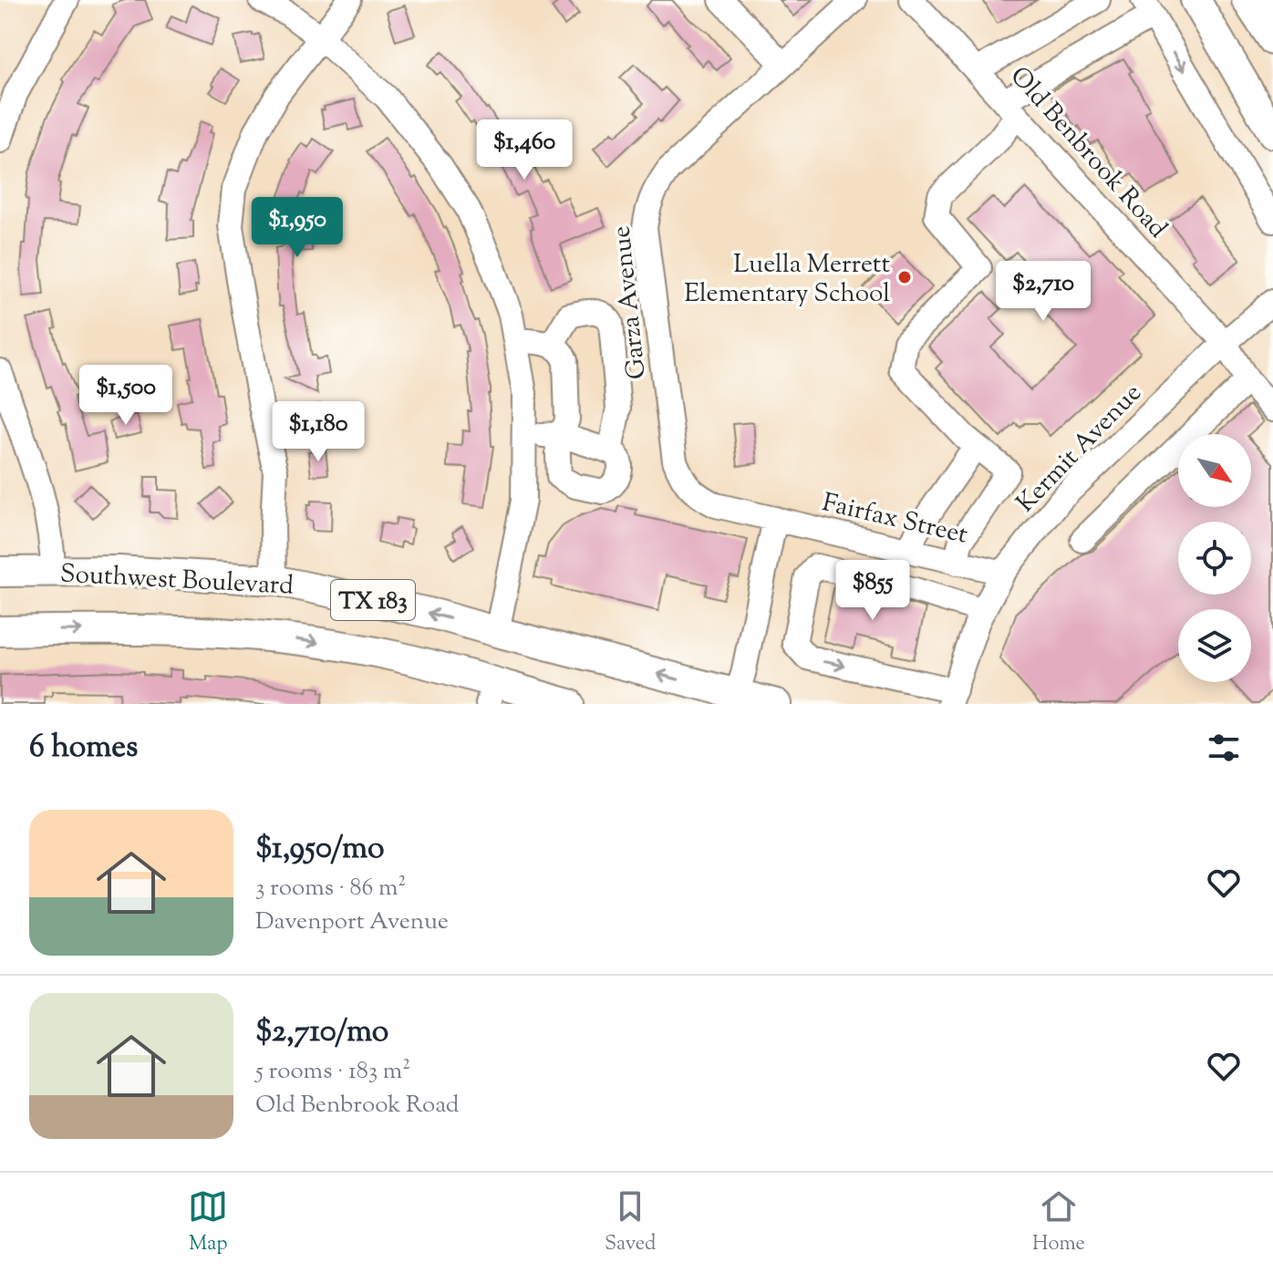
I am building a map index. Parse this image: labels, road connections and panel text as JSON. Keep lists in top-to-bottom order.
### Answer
{
  "streets": {
    "main road": ["Southwest Boulevard", "TX 183"],
    "street": [
      "Old Benbrook Road",
      "Garza Avenue",
      "Kermit Avenue",
      "Fairfax Street"
    ]
  },
  "crossings": [
    ["Old Benbrook Road", "Kermit Avenue"],
    ["Garza Avenue", "Fairfax Street"],
    ["Kermit Avenue", "Fairfax Street"]
  ],
  "places": ["Luella Merrett Elementary School"],
  "north": "bottom right",
  "page": {
    "price": [
      "$1,460",
      "$1,950",
      "$2,710",
      "$1,500",
      "$1,180",
      "$855"
    ],
    "heading": "6 homes",
    "list": [
      {
        "name": "$1,950/mo",
        "note": "3 rooms · 86 m² · Davenport Avenue"
      },
      {
        "name": "$2,710/mo",
        "note": "5 rooms · 183 m² · Old Benbrook Road"
      }
    ],
    "tabs": ["Map", "Saved", "Home"]
  }
}
